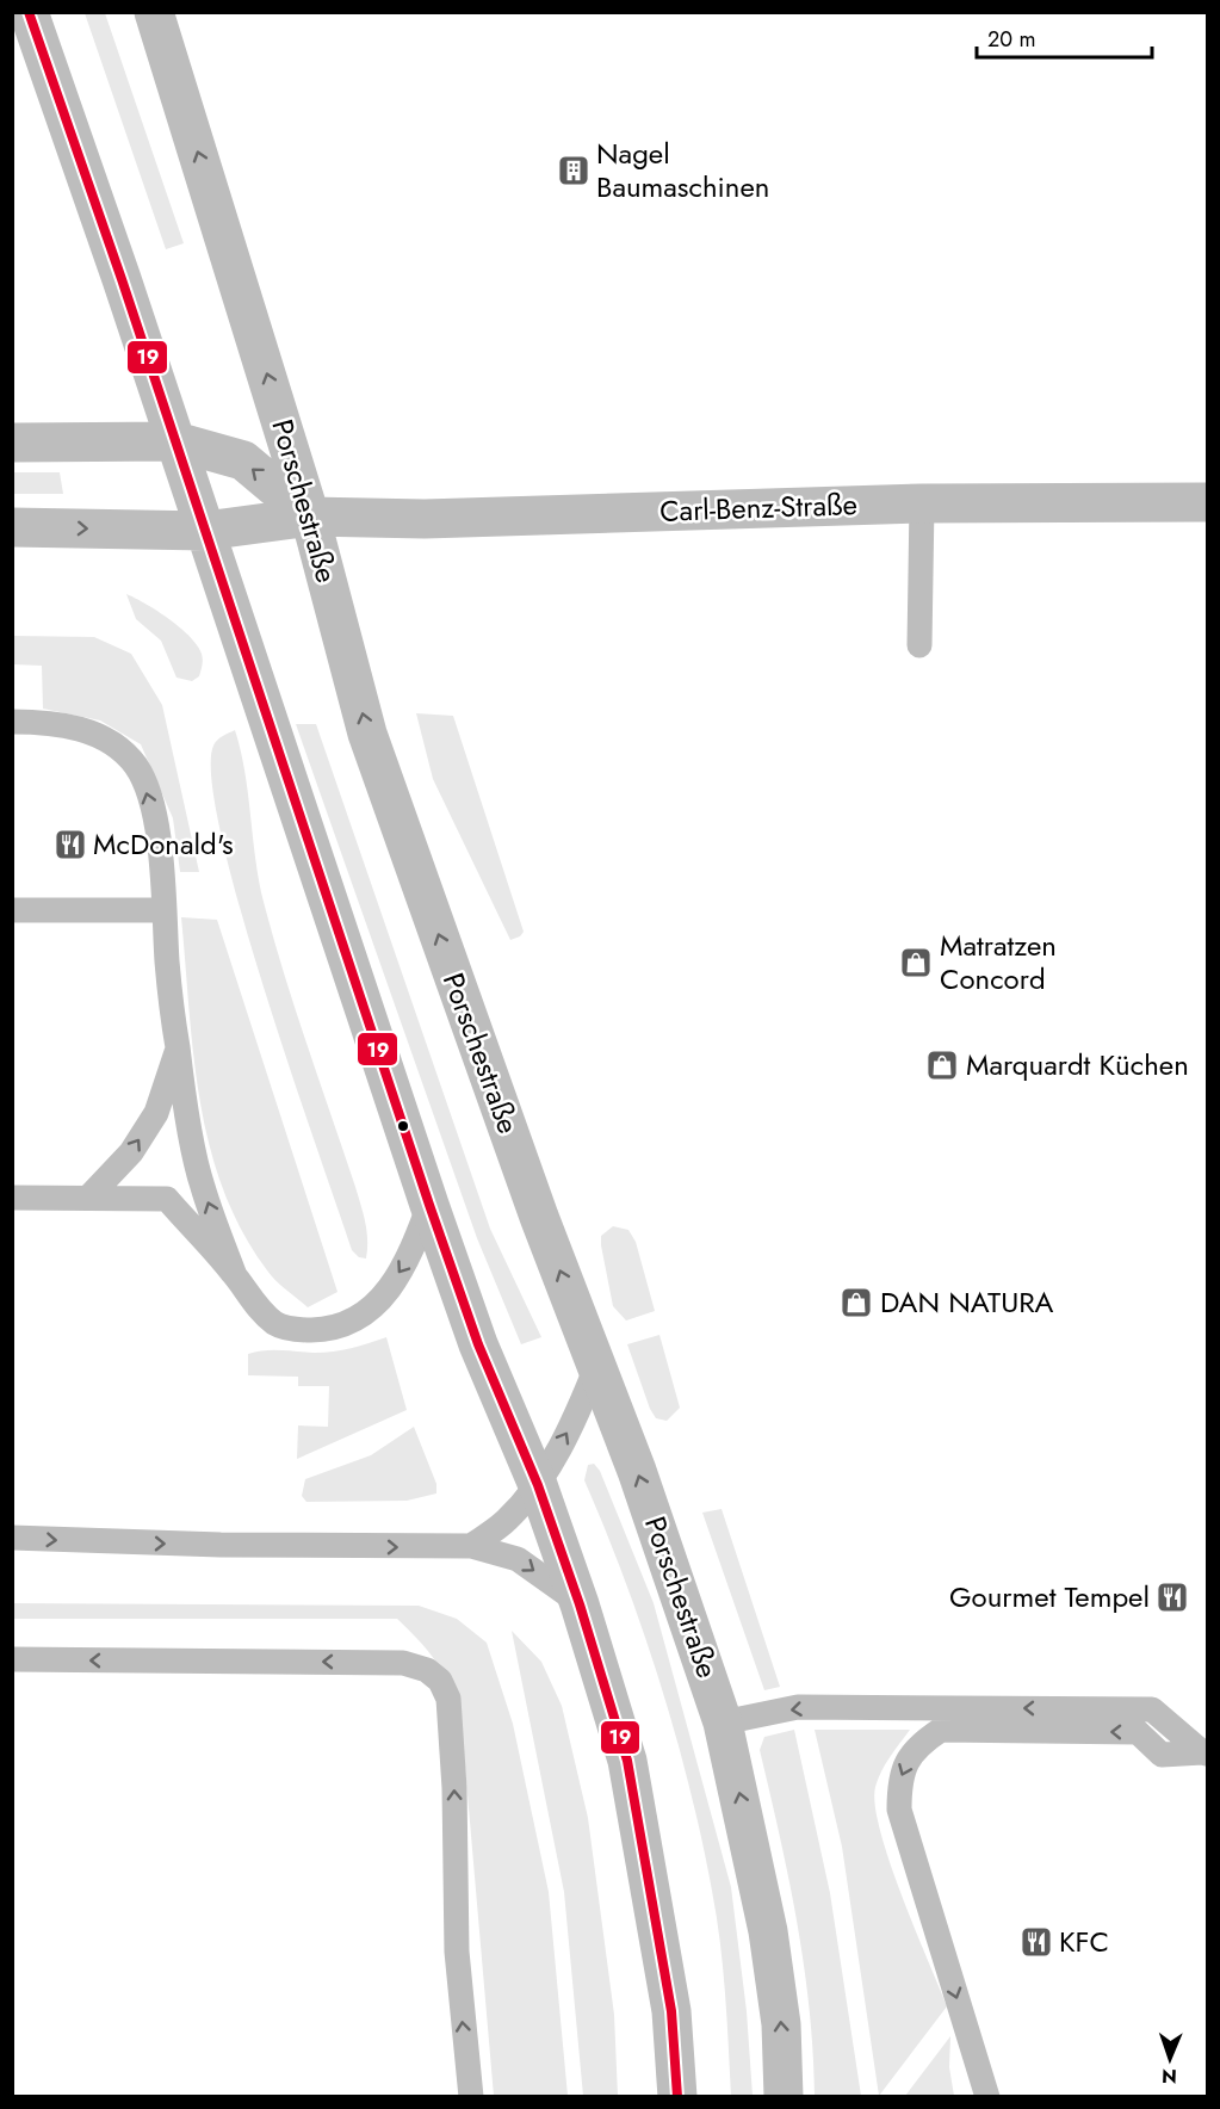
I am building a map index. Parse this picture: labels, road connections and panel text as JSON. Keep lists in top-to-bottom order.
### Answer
{
  "streets": {
    "street": ["Porschestraße", "Carl-Benz-Straße"]
  },
  "crossings": [
    ["Porschestraße", "Carl-Benz-Straße"]
  ],
  "places": {
    "building": ["Nagel Baumaschinen"],
    "restaurant": ["McDonald's", "Gourmet Tempel", "KFC"],
    "shop": ["Matratzen Concord", "Marquardt Küchen", "DAN NATURA"]
  },
  "lines": ["transit line 19"],
  "scale_bar": "20 m",
  "north": "bottom"
}
